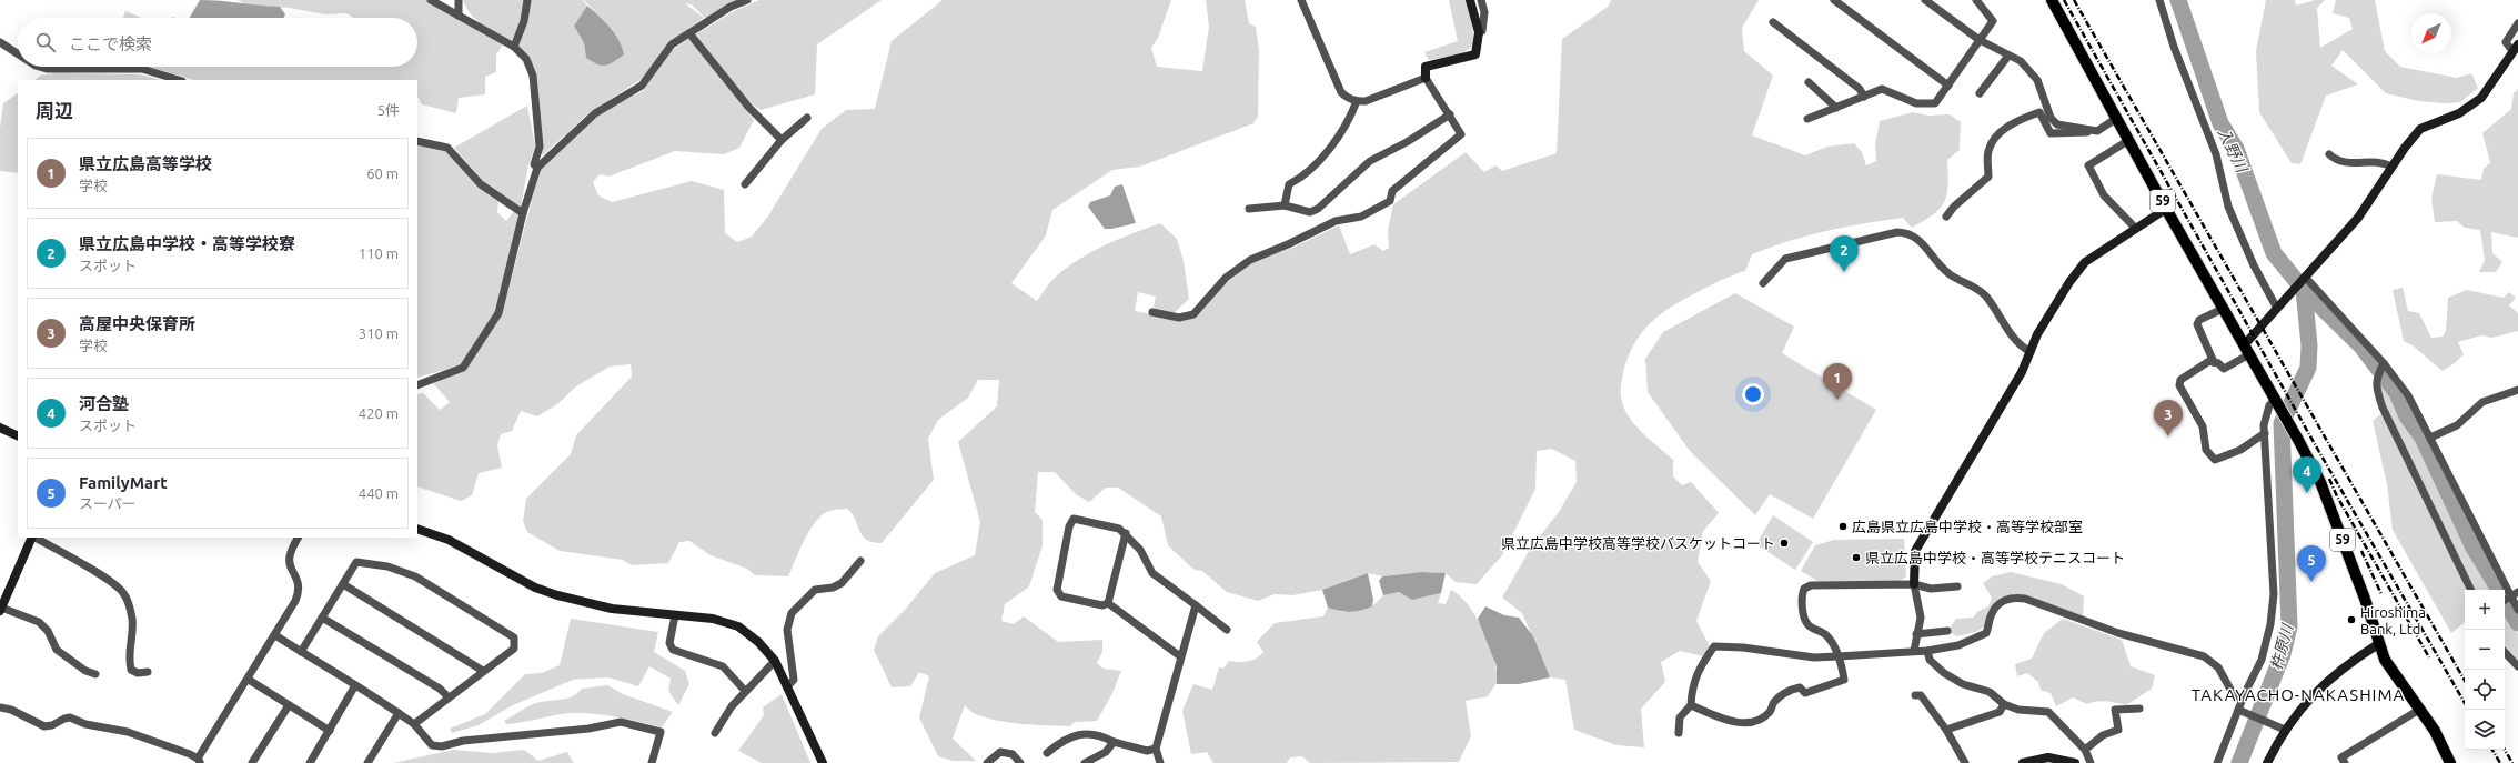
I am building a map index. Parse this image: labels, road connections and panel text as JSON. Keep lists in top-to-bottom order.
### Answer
{
  "streets": {
    "main road": ["59"]
  },
  "districts": ["TAKAYACHO-NAKASHIMA"],
  "water": ["入野川", "杵原川"],
  "places": [
    "広島県立広島中学校・高等学校部室",
    "県立広島中学校高等学校バスケットコート",
    "県立広島中学校・高等学校テニスコート",
    "Hiroshima Bank, Ltd"
  ],
  "north": "bottom left",
  "page": {
    "search": "ここで検索",
    "heading": ["周辺", "5件"],
    "list": [
      {
        "mark": "1",
        "name": "県立広島高等学校",
        "note": "学校",
        "value": "60 m"
      },
      {
        "mark": "2",
        "name": "県立広島中学校・高等学校寮",
        "note": "スポット",
        "value": "110 m"
      },
      {
        "mark": "3",
        "name": "高屋中央保育所",
        "note": "学校",
        "value": "310 m"
      },
      {
        "mark": "4",
        "name": "河合塾",
        "note": "スポット",
        "value": "420 m"
      },
      {
        "mark": "5",
        "name": "FamilyMart",
        "note": "スーパー",
        "value": "440 m"
      }
    ],
    "pins": [
      "2",
      "1",
      "3",
      "4",
      "5"
    ],
    "map_buttons": ["+", "−"]
  }
}
